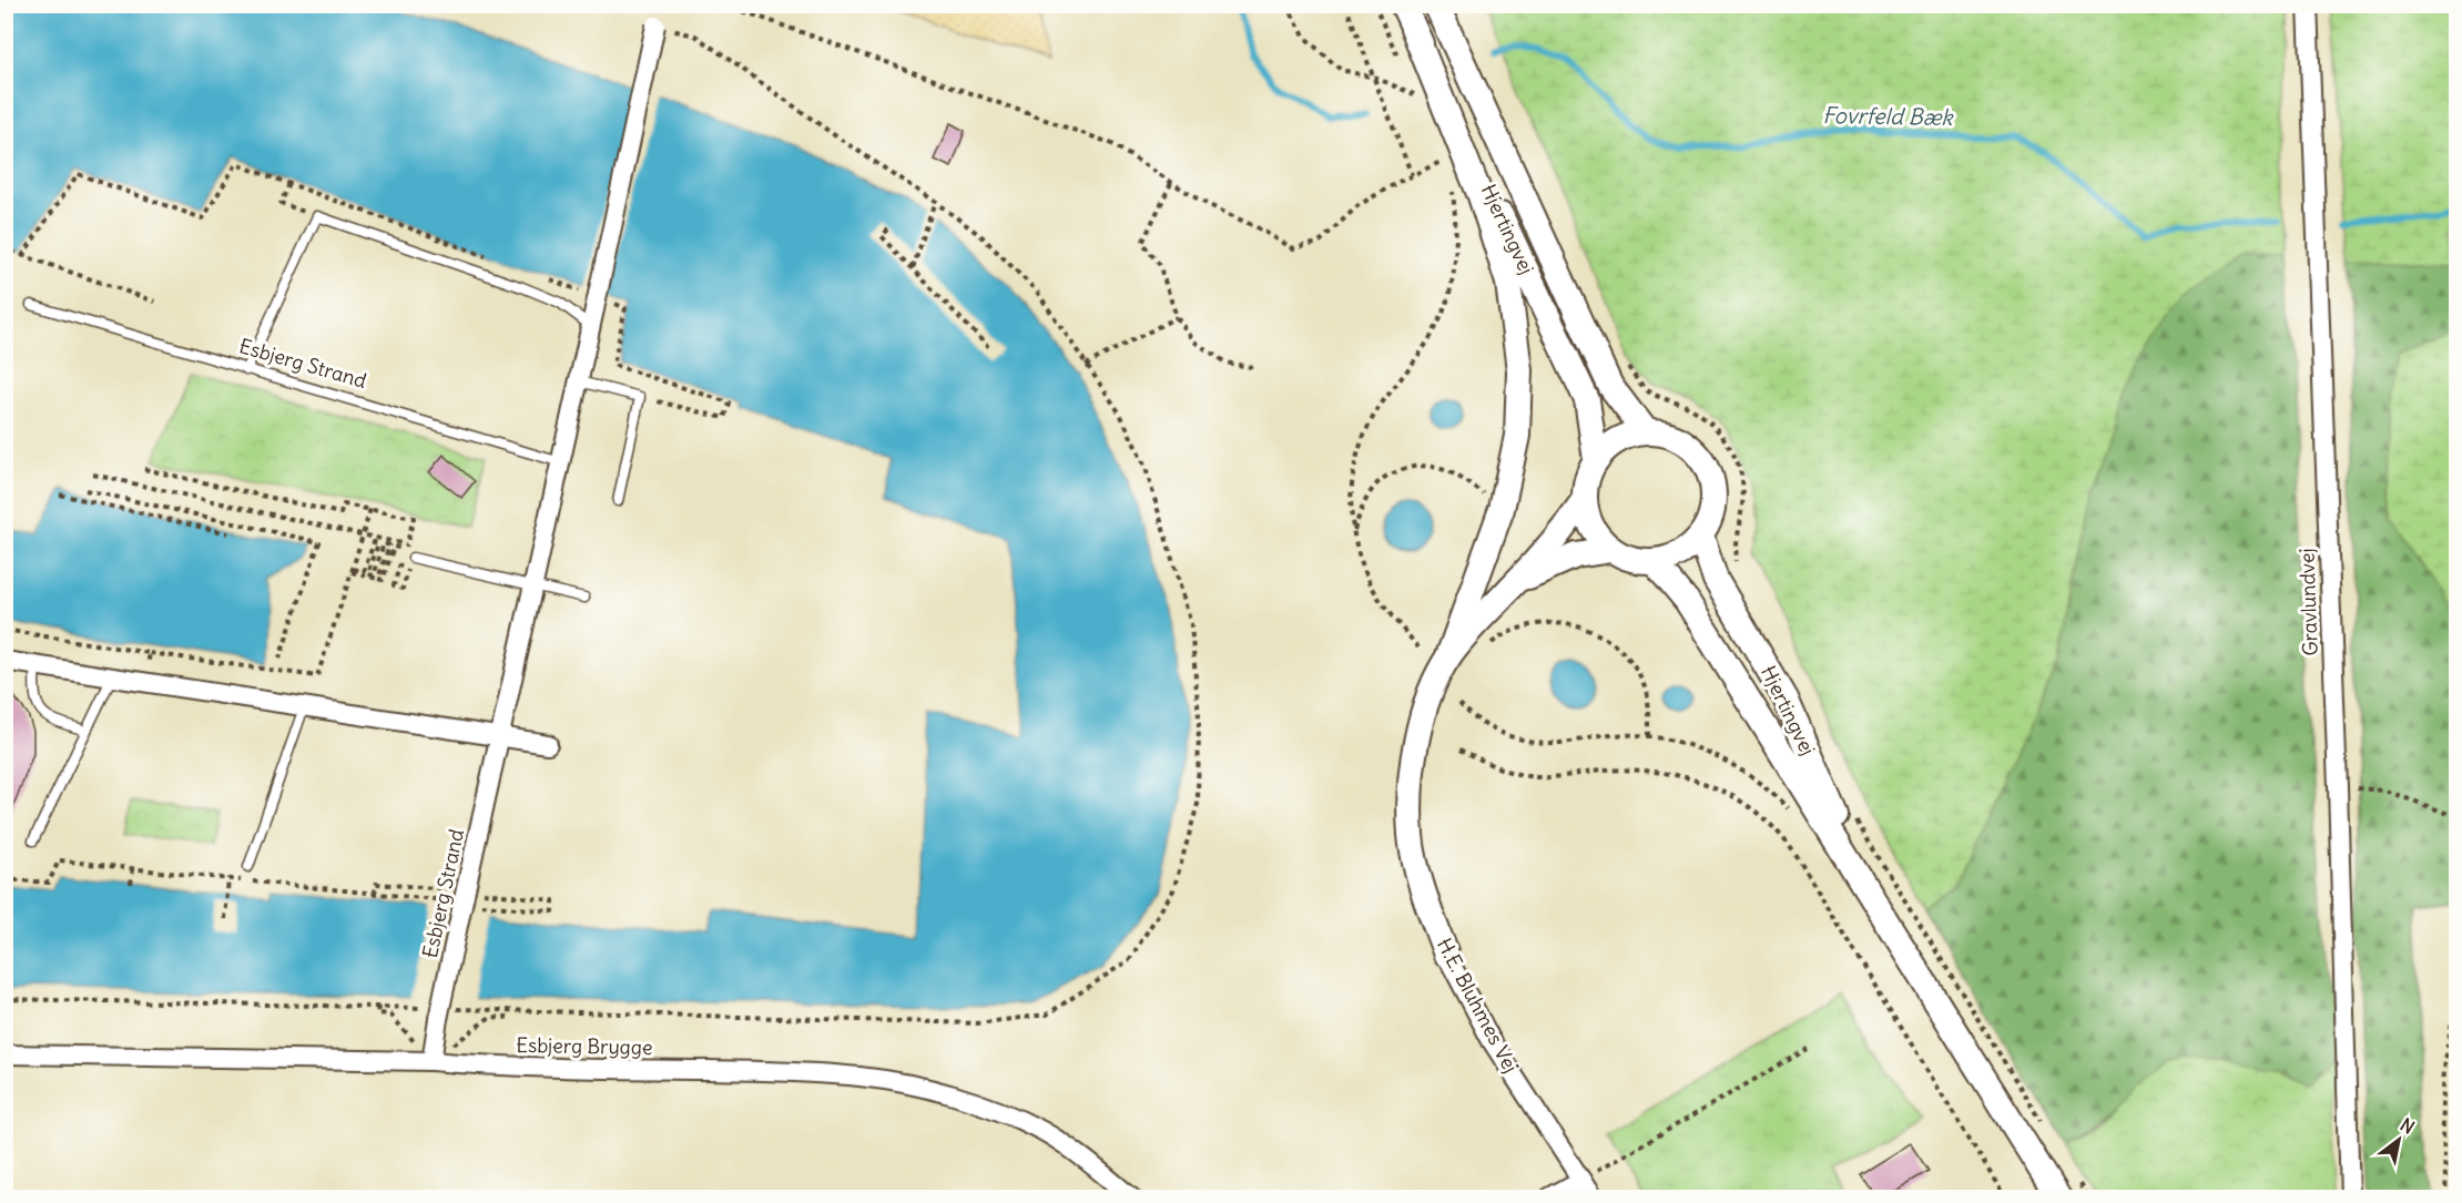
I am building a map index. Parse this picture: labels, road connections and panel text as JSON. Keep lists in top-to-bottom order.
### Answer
{
  "streets": {
    "main road": ["Hjertingvej", "H.E. Bluhmes Vej"],
    "street": ["Esbjerg Strand", "Gravlundvej", "Esbjerg Brygge"]
  },
  "crossings": [
    ["Hjertingvej", "H.E. Bluhmes Vej"],
    ["Esbjerg Strand", "Esbjerg Brygge"]
  ],
  "water": ["Fovrfeld Bæk"],
  "north": "top right"
}
